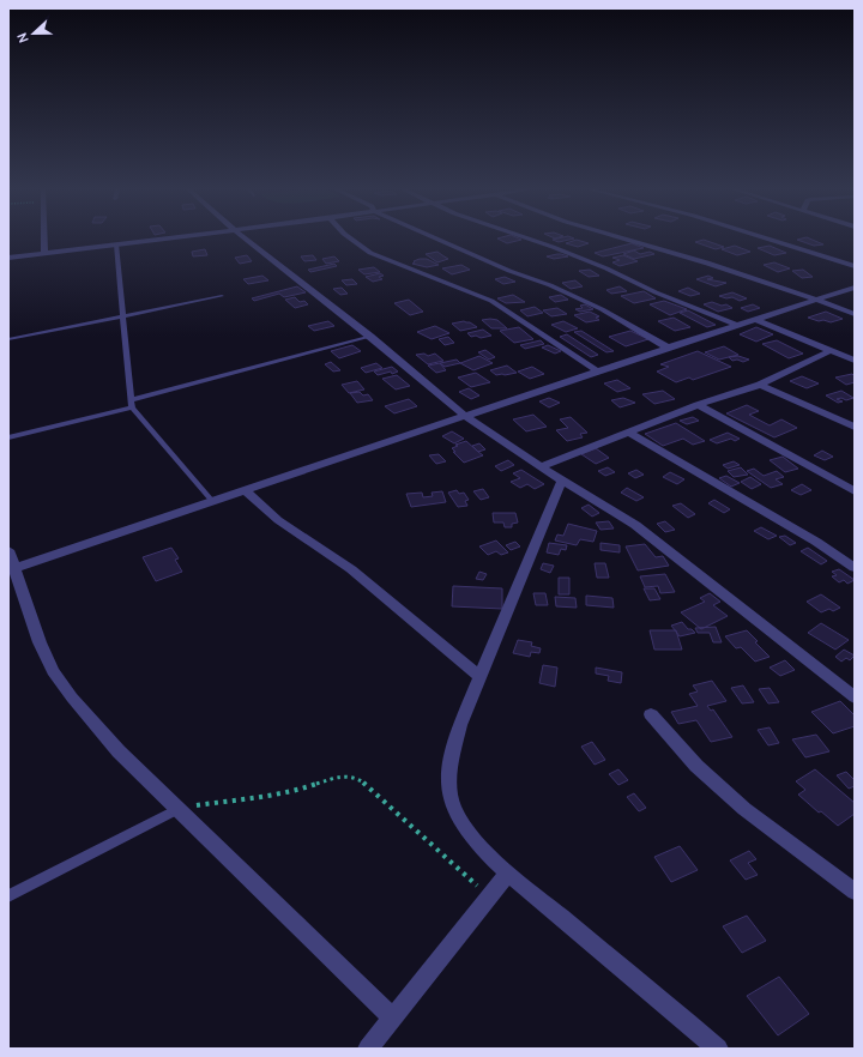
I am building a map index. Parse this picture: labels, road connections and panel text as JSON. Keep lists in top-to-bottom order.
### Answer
{
  "north": "left"
}
